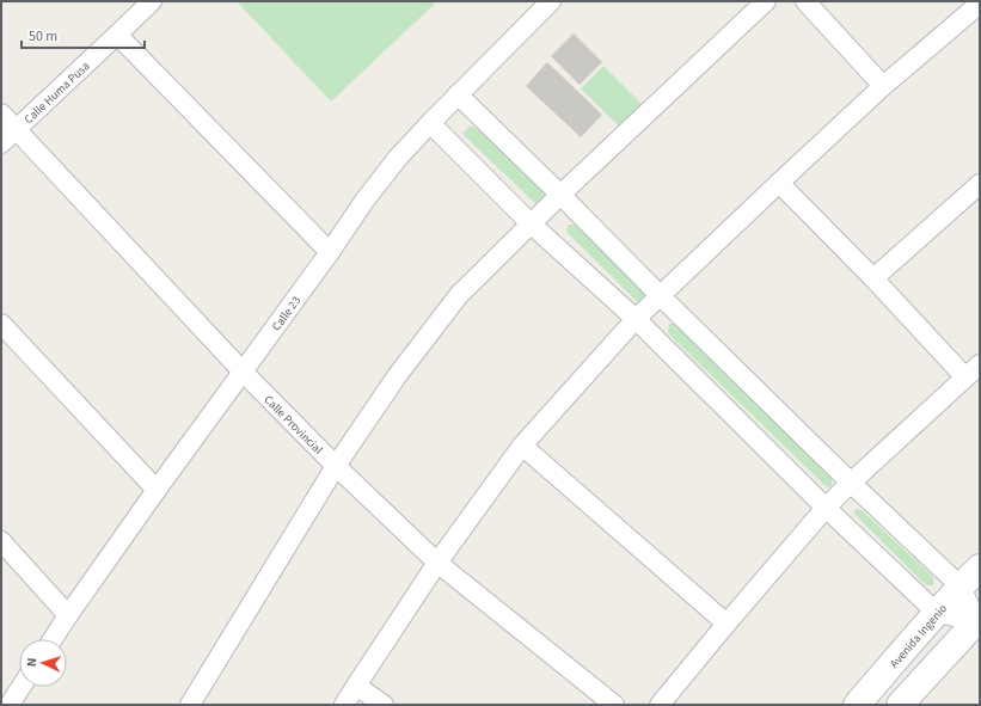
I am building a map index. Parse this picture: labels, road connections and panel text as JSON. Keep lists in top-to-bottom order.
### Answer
{
  "streets": {
    "street": [
      "Calle Huma Pusa",
      "Calle 23",
      "Calle Provincial",
      "Avenida Ingenio"
    ]
  },
  "crossings": [
    ["Calle Huma Pusa", "Calle Provincial"],
    ["Calle 23", "Calle Provincial"]
  ],
  "scale_bar": "50 m",
  "north": "left"
}
